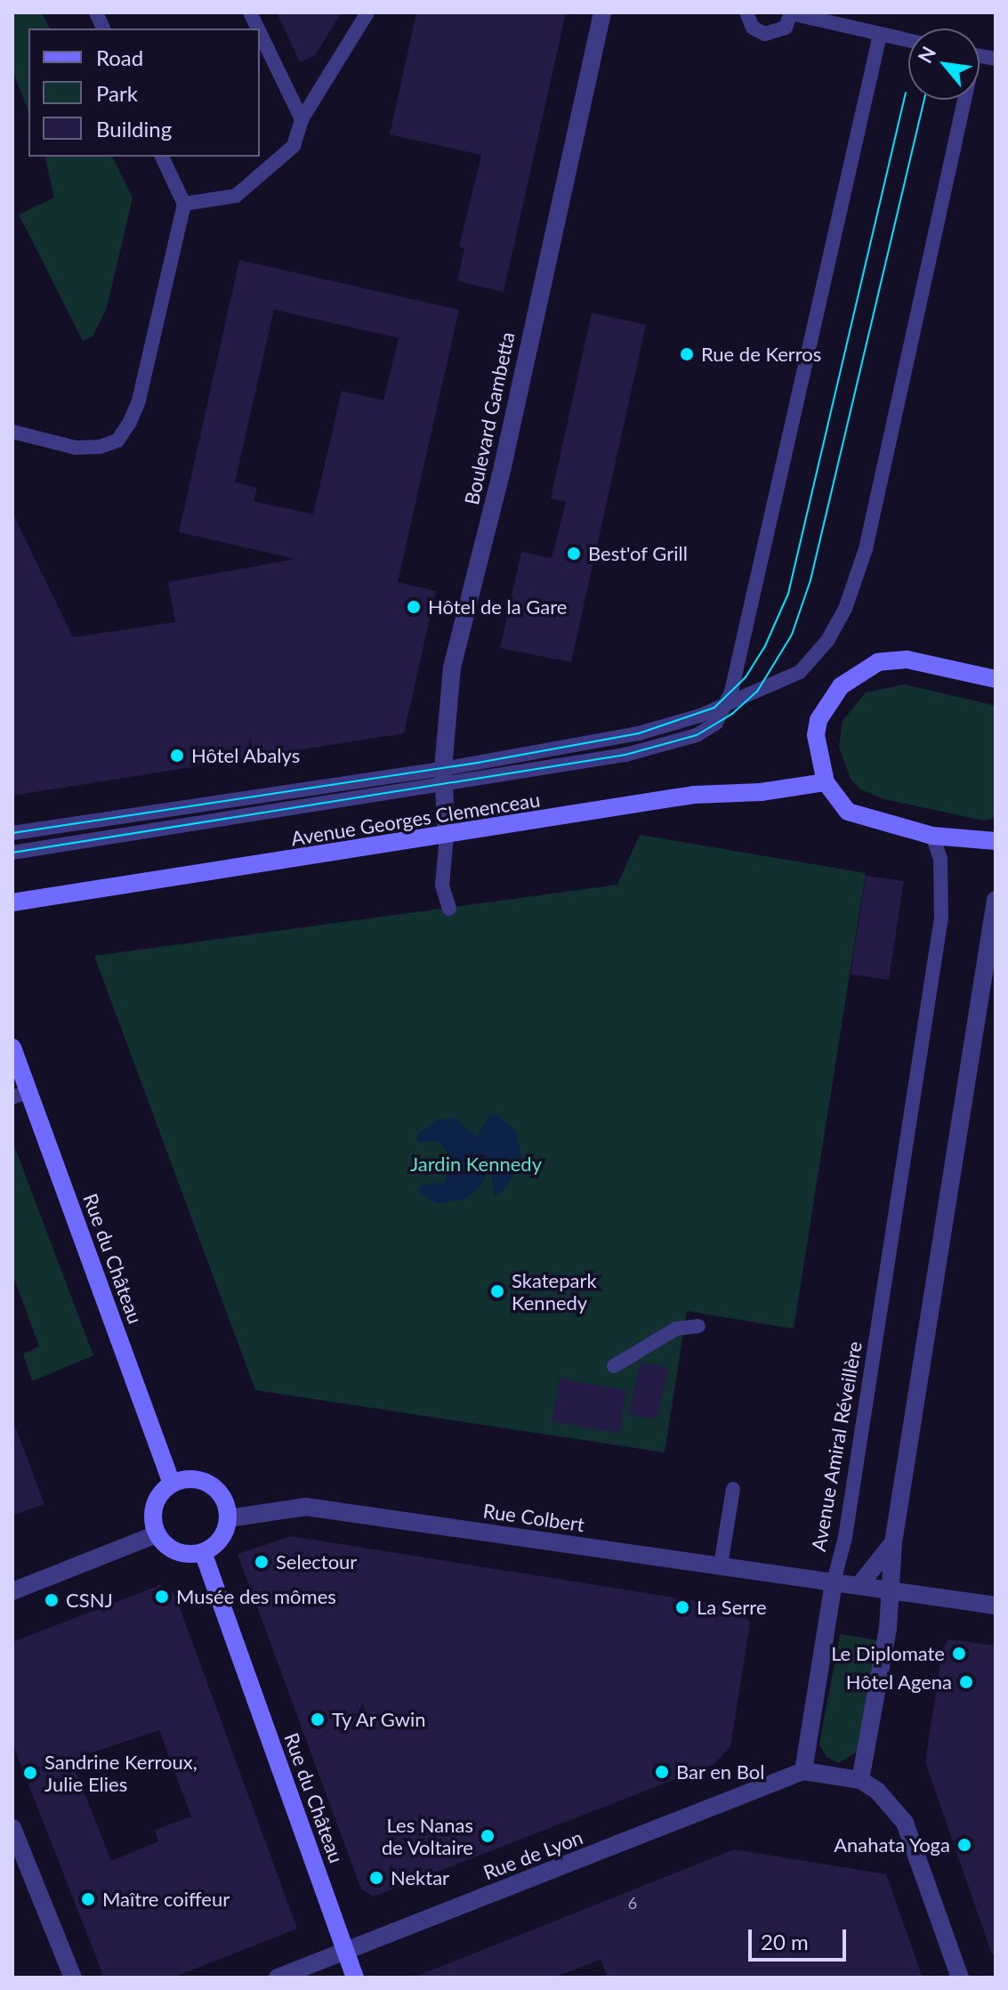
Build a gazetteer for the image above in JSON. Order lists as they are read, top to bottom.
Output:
{
  "streets": {
    "main road": ["Avenue Georges Clemenceau", "Rue du Château"],
    "street": [
      "Boulevard Gambetta",
      "Avenue Amiral Réveillère",
      "Rue Colbert",
      "Rue de Lyon"
    ]
  },
  "crossings": [
    ["Boulevard Gambetta", "Avenue Georges Clemenceau"],
    ["Rue du Château", "Rue Colbert"],
    ["Rue du Château", "Rue de Lyon"],
    ["Avenue Amiral Réveillère", "Rue Colbert"],
    ["Avenue Amiral Réveillère", "Rue de Lyon"]
  ],
  "parks": ["Jardin Kennedy"],
  "places": [
    "Rue de Kerros",
    "Best'of Grill",
    "Hôtel de la Gare",
    "Hôtel Abalys",
    "Skatepark Kennedy",
    "Selectour",
    "Musée des mômes",
    "CSNJ",
    "La Serre",
    "Le Diplomate",
    "Hôtel Agena",
    "Ty Ar Gwin",
    "Bar en Bol",
    "Sandrine Kerroux, Julie Elies",
    "Les Nanas de Voltaire",
    "Anahata Yoga",
    "Nektar",
    "Maître coiffeur"
  ],
  "house_numbers": ["6"],
  "legend": ["Road", "Park", "Building"],
  "scale_bar": "20 m",
  "north": "top left"
}
